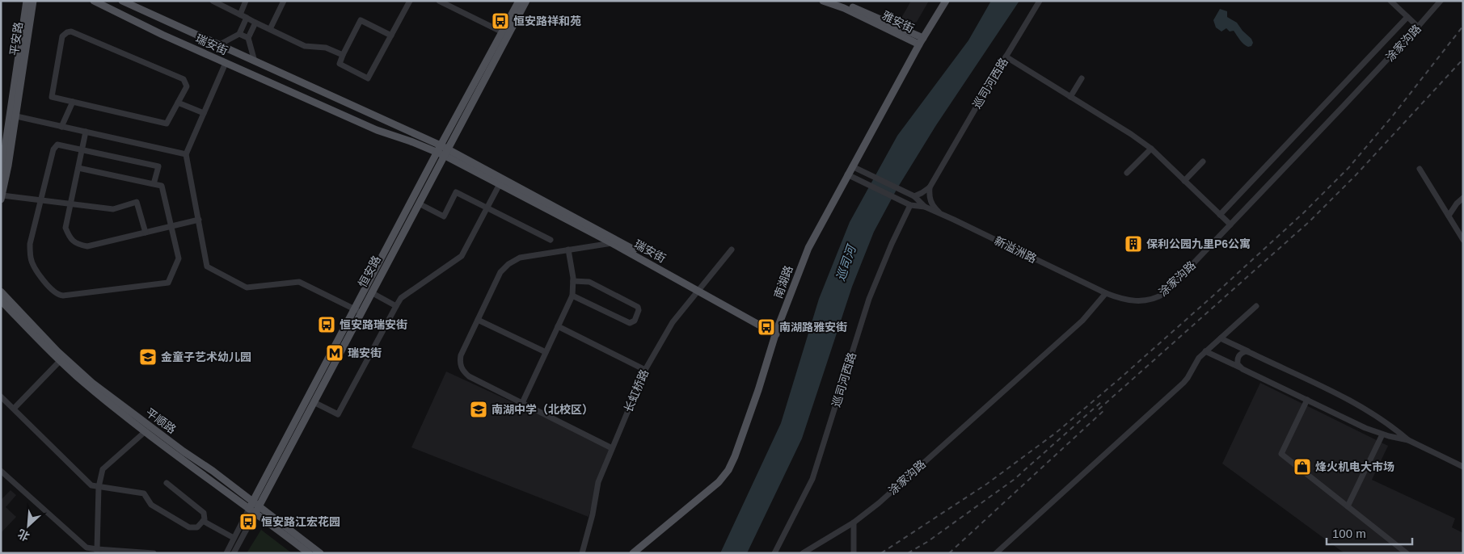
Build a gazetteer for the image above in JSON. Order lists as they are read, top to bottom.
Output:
{
  "streets": {
    "main road": [
      "雅安街",
      "平安路",
      "瑞安街",
      "恒安路",
      "南湖路",
      "平顺路"
    ],
    "street": [
      "涂家沟路",
      "巡司河西路",
      "新溢洲路",
      "长虹桥路"
    ]
  },
  "crossings": [
    ["雅安街", "南湖路"],
    ["涂家沟路", "新溢洲路"],
    ["瑞安街", "恒安路"],
    ["瑞安街", "南湖路"],
    ["瑞安街", "长虹桥路"],
    ["恒安路", "平顺路"]
  ],
  "water": ["巡司河"],
  "places": {
    "bus stop": [
      "恒安路祥和苑",
      "恒安路瑞安街",
      "南湖路雅安街",
      "恒安路江宏花园"
    ],
    "building": ["保利公园九里P6公寓"],
    "metro station": ["瑞安街"],
    "school or university": ["金童子艺术幼儿园", "南湖中学（北校区）"],
    "shop": ["烽火机电大市场"]
  },
  "scale_bar": "100 m",
  "north": "bottom left"
}
